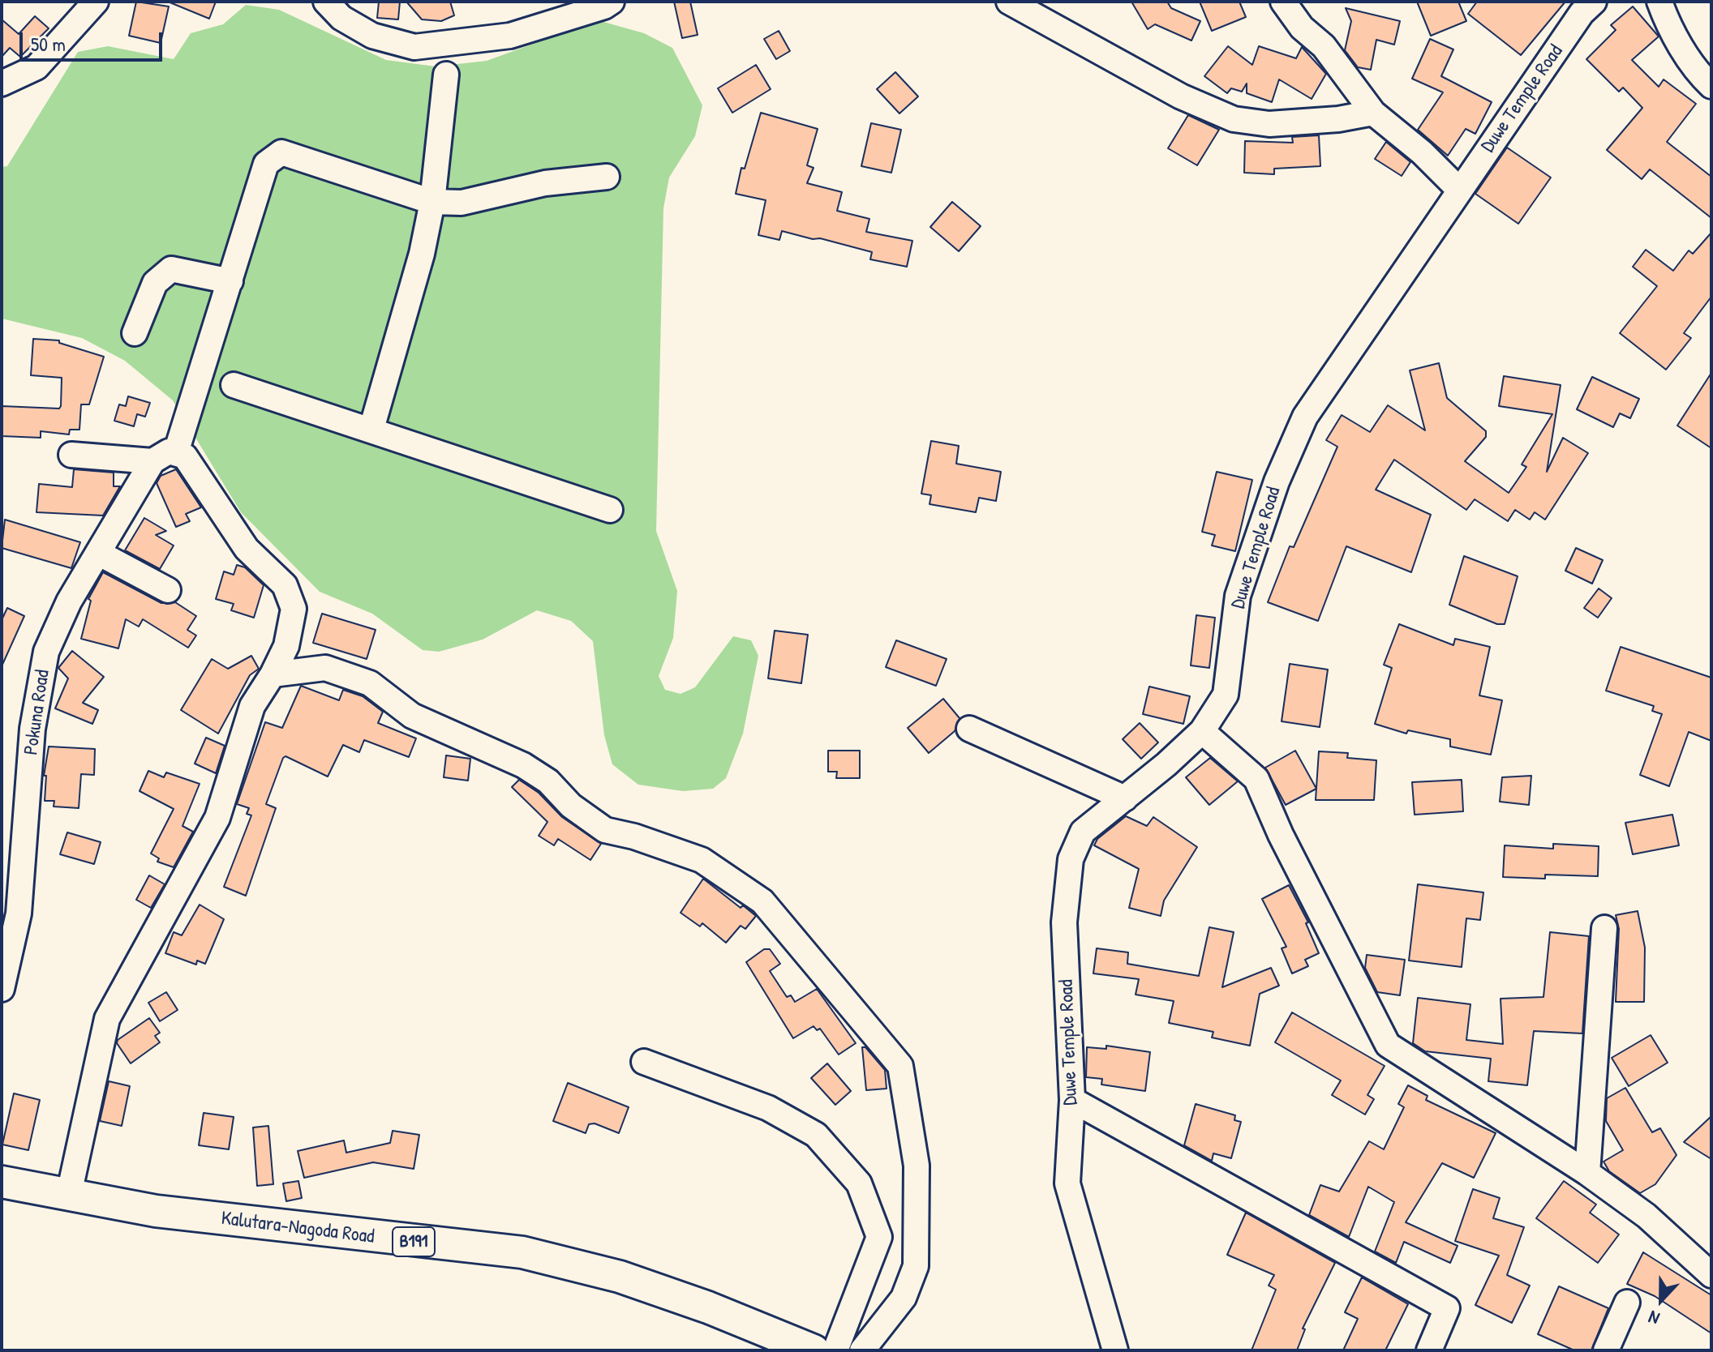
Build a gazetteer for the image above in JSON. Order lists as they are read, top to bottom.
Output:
{
  "streets": {
    "main road": ["Kalutara-Nagoda Road", "B191"],
    "street": ["Duwe Temple Road", "Pokuna Road"]
  },
  "scale_bar": "50 m",
  "north": "bottom"
}
